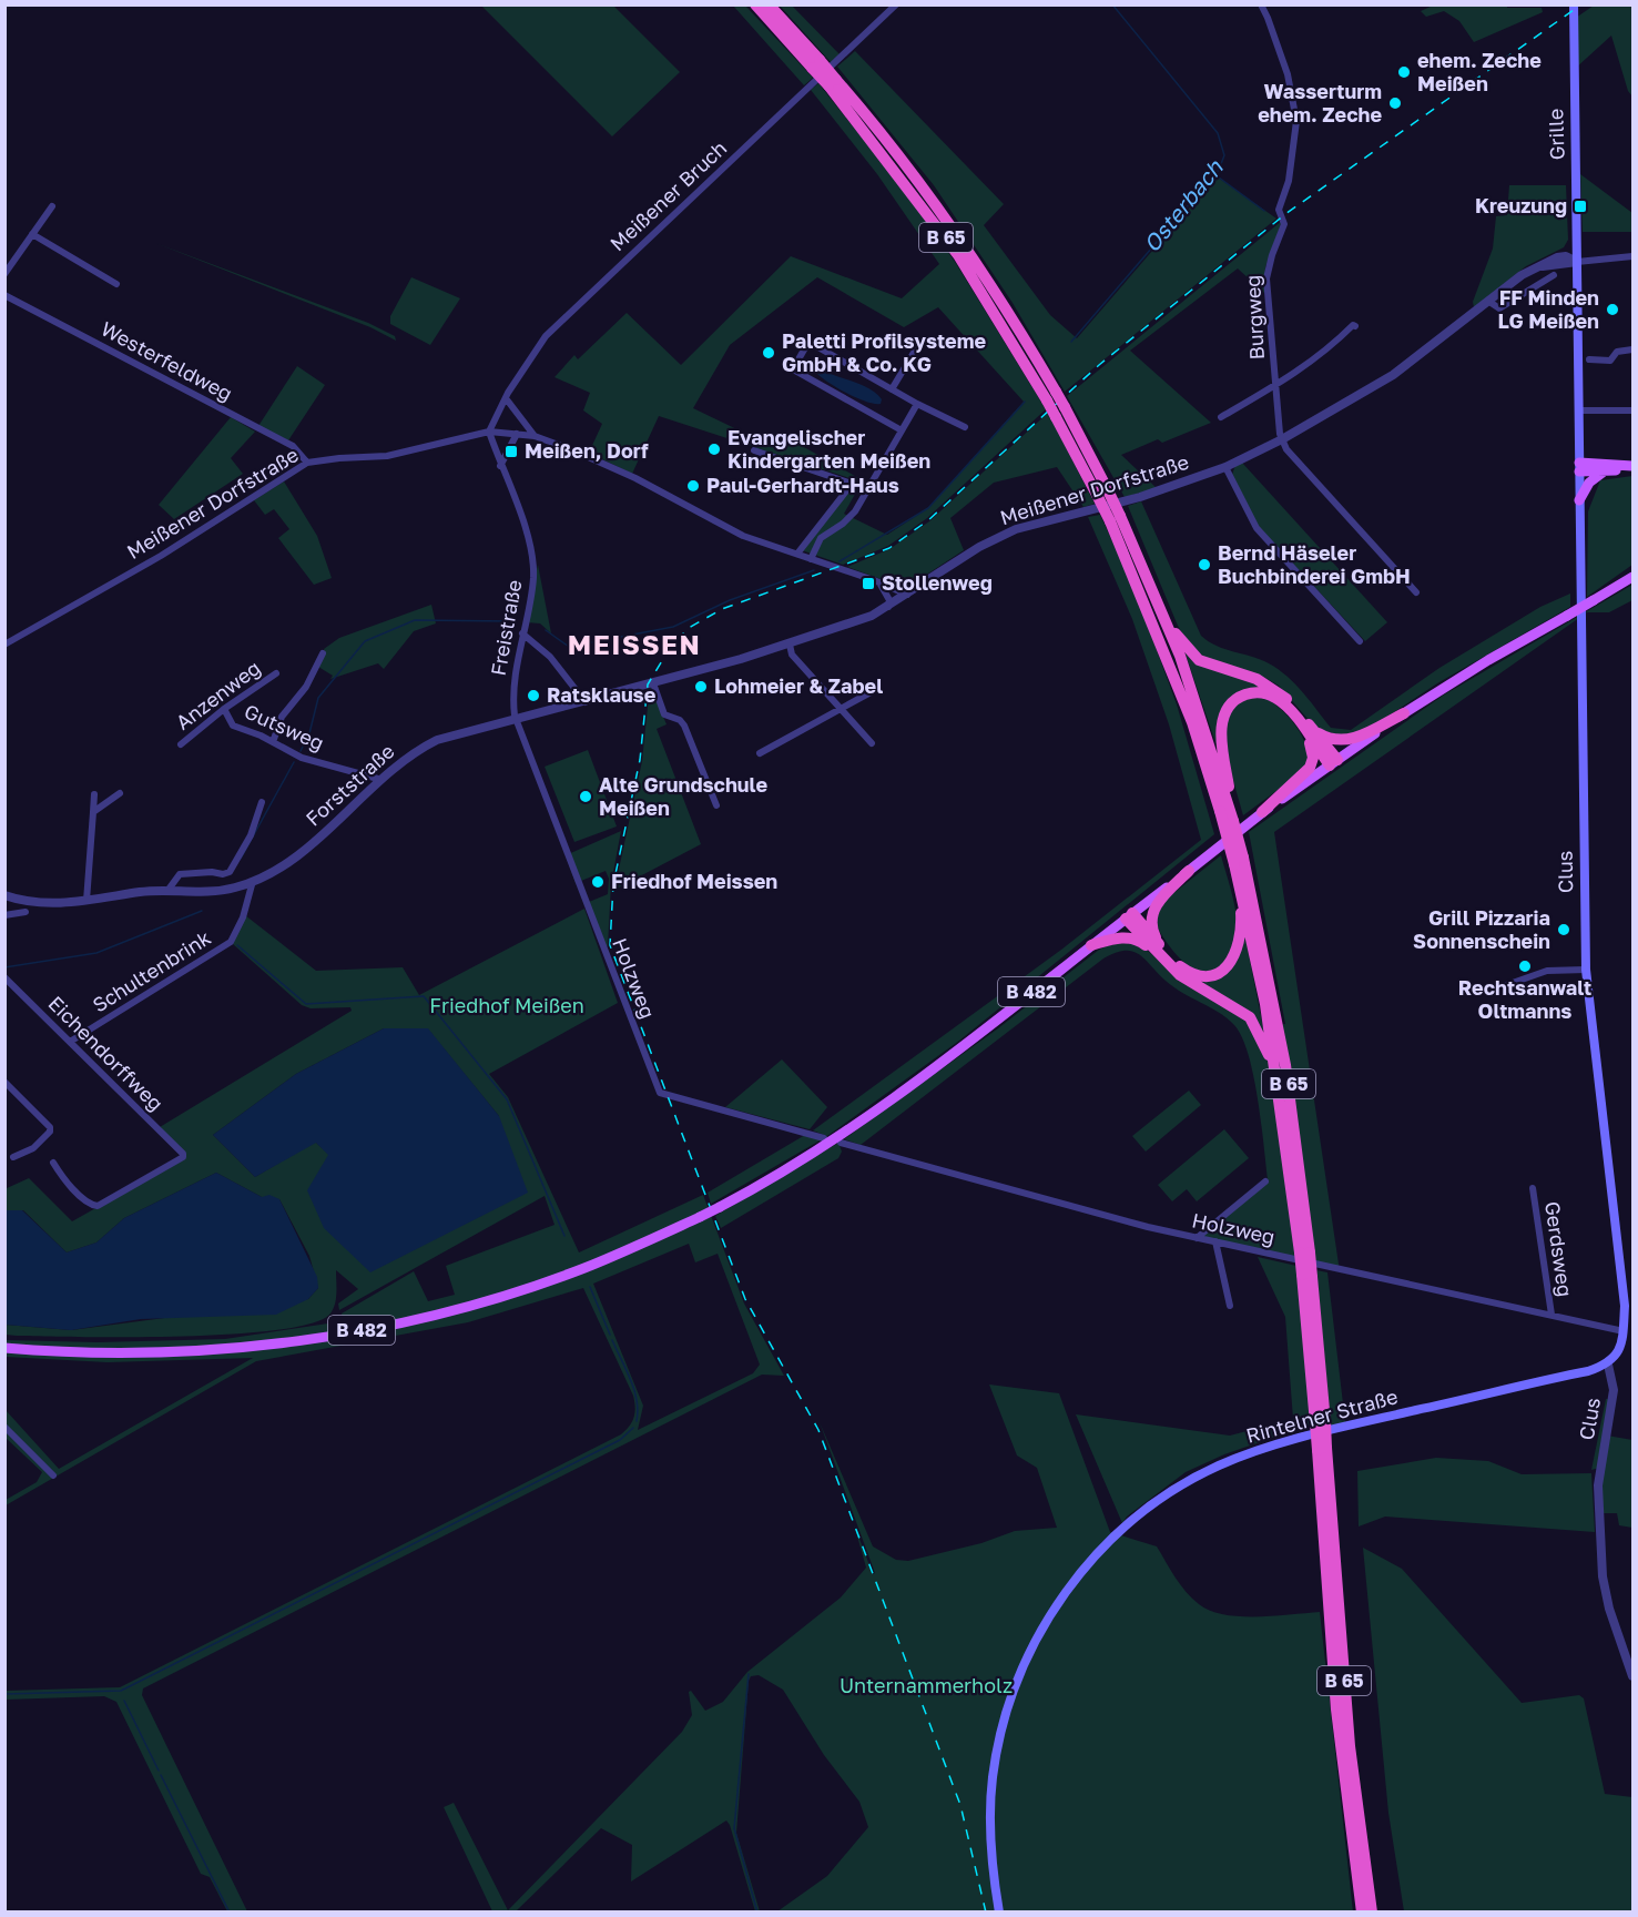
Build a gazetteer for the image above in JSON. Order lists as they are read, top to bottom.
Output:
{
  "streets": {
    "highway": ["B 65"],
    "main road": [
      "Grille",
      "Clus",
      "B 482",
      "Rintelner Straße"
    ],
    "street": [
      "Meißener Bruch",
      "Burgweg",
      "Westerfeldweg",
      "Meißener Dorfstraße",
      "Freistraße",
      "Anzenweg",
      "Gutsweg",
      "Forststraße",
      "Schultenbrink",
      "Holzweg",
      "Eichendorffweg",
      "Gerdsweg"
    ]
  },
  "crossings": [
    ["Grille", "Meißener Dorfstraße"],
    ["Grille", "Clus"],
    ["Meißener Bruch", "Meißener Dorfstraße"],
    ["Meißener Bruch", "Freistraße"],
    ["Burgweg", "Meißener Dorfstraße"],
    ["Westerfeldweg", "Meißener Dorfstraße"],
    ["Meißener Dorfstraße", "Freistraße"],
    ["Meißener Dorfstraße", "Forststraße"],
    ["Meißener Dorfstraße", "Clus"],
    ["Freistraße", "Forststraße"],
    ["Freistraße", "Holzweg"],
    ["Anzenweg", "Gutsweg"],
    ["Gutsweg", "Forststraße"],
    ["Forststraße", "Schultenbrink"],
    ["Forststraße", "Holzweg"],
    ["Clus", "Holzweg"],
    ["Clus", "Rintelner Straße"],
    ["Schultenbrink", "Eichendorffweg"],
    ["Holzweg", "Gerdsweg"]
  ],
  "districts": ["MEISSEN"],
  "water": ["Osterbach"],
  "parks": ["Friedhof Meißen", "Unternammerholz"],
  "places": {
    "other": [
      "ehem. Zeche Meißen",
      "Wasserturm ehem. Zeche",
      "FF Minden LG Meißen",
      "Paletti Profilsysteme GmbH & Co. KG",
      "Evangelischer Kindergarten Meißen",
      "Paul-Gerhardt-Haus",
      "Bernd Häseler Buchbinderei GmbH",
      "Lohmeier & Zabel",
      "Ratsklause",
      "Alte Grundschule Meißen",
      "Friedhof Meissen",
      "Grill Pizzaria Sonnenschein",
      "Rechtsanwalt Oltmanns"
    ],
    "transit": ["Kreuzung", "Meißen, Dorf", "Stollenweg"]
  }
}
